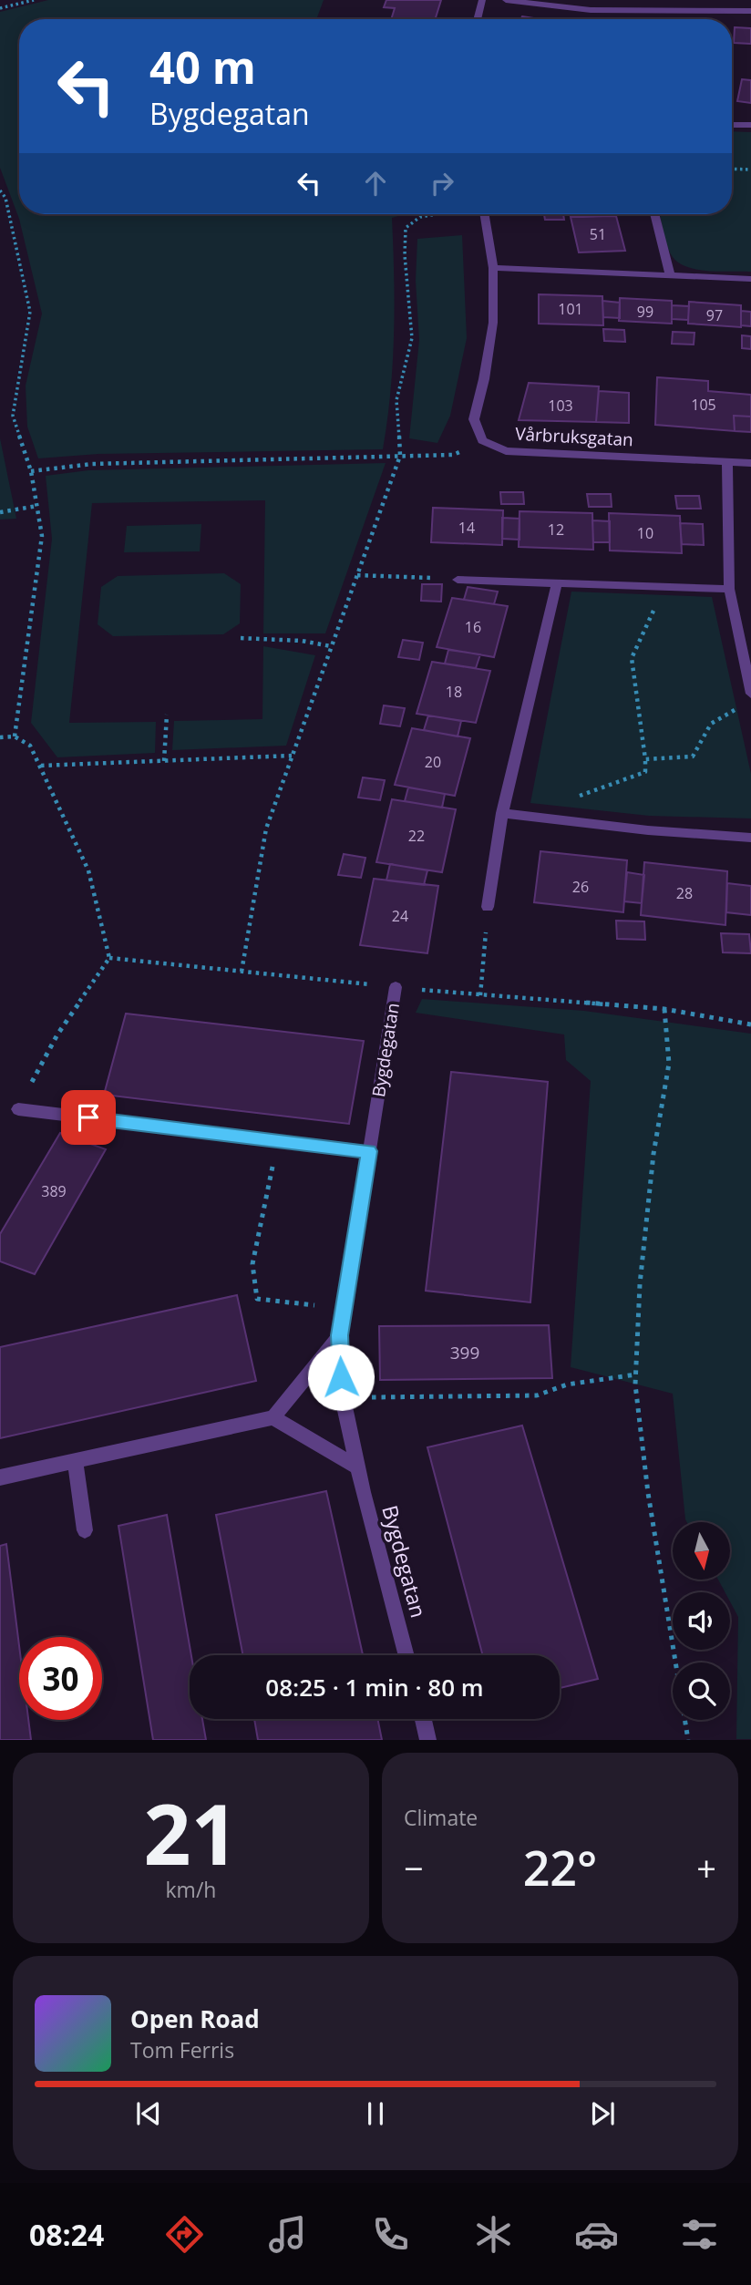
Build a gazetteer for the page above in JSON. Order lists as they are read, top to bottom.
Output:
{
  "streets": {
    "street": ["Vårbruksgatan", "Bygdegatan"]
  },
  "house_numbers": [
    "51",
    "101",
    "99",
    "97",
    "105",
    "103",
    "14",
    "12",
    "10",
    "16",
    "18",
    "20",
    "22",
    "26",
    "28",
    "24",
    "389",
    "399"
  ],
  "north": "bottom",
  "page": {
    "turn": ["40 m", "Bygdegatan"],
    "limit": "30",
    "trip": "08:25 · 1 min · 80 m",
    "tile": [
      ["21", "km/h"],
      "Climate"
    ],
    "heat": ["−", "22°", "+"],
    "song": ["Open Road", "Tom Ferris"],
    "tabs": "08:24"
  }
}
